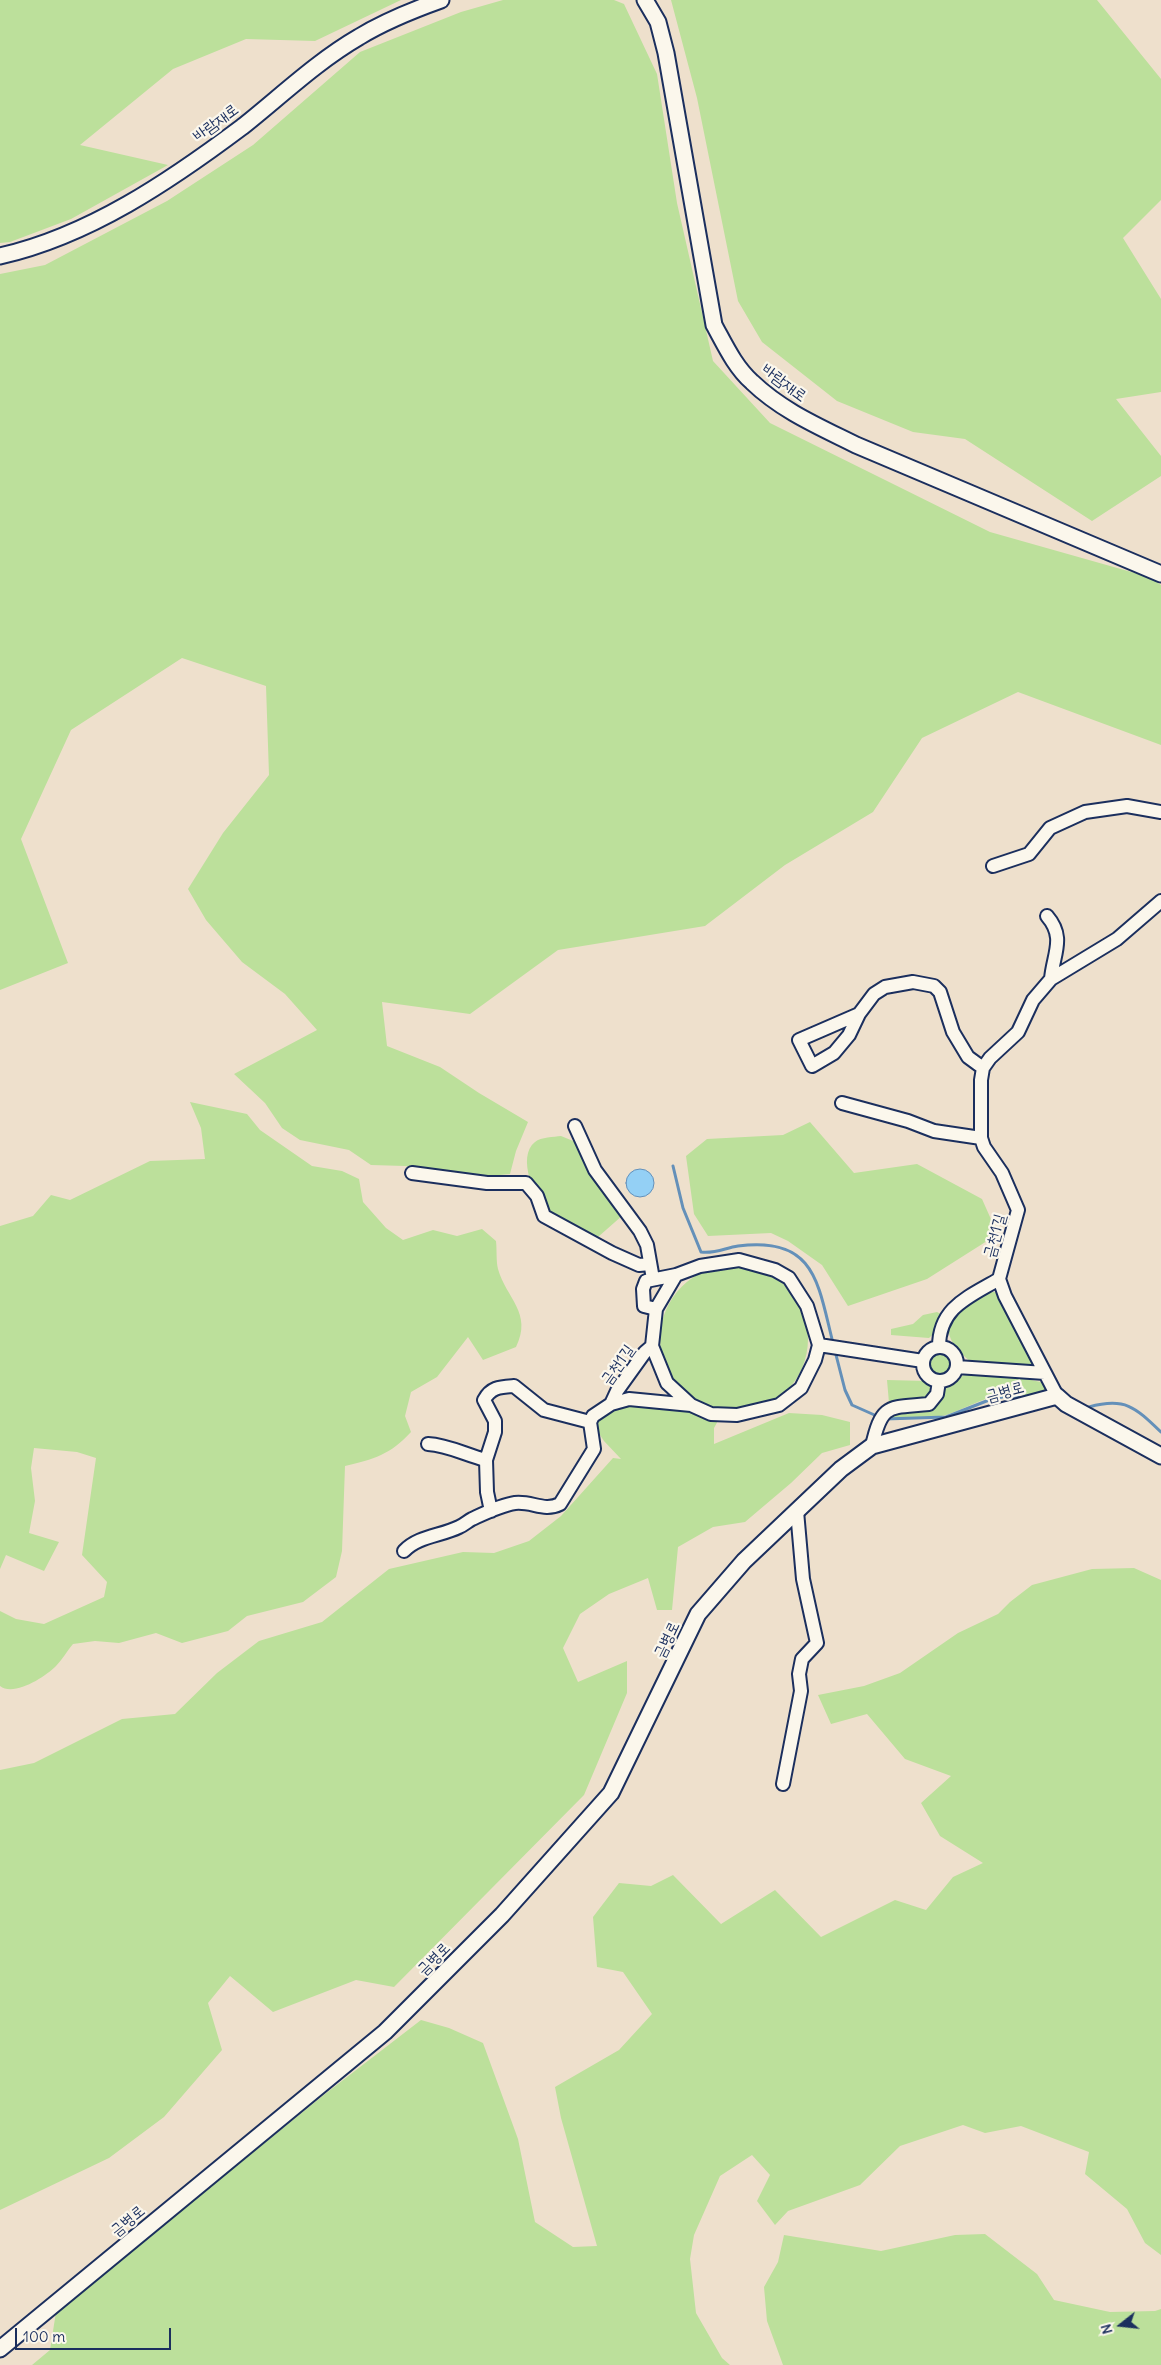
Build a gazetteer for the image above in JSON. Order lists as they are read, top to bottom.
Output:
{
  "streets": {
    "street": ["바람재로", "금천1길", "금병로"]
  },
  "crossings": [
    ["금천1길", "금병로"]
  ],
  "scale_bar": "100 m",
  "north": "left"
}
